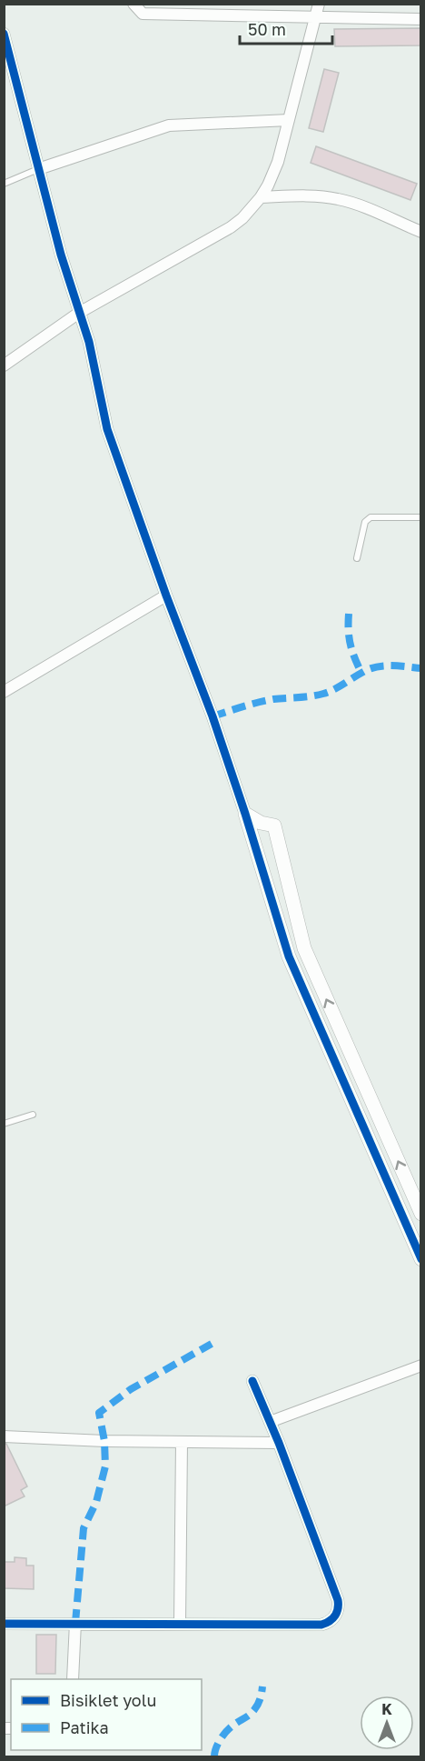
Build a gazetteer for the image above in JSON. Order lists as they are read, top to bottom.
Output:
{
  "legend": ["Bisiklet yolu", "Patika"],
  "scale_bar": "50 m",
  "north": "top"
}
